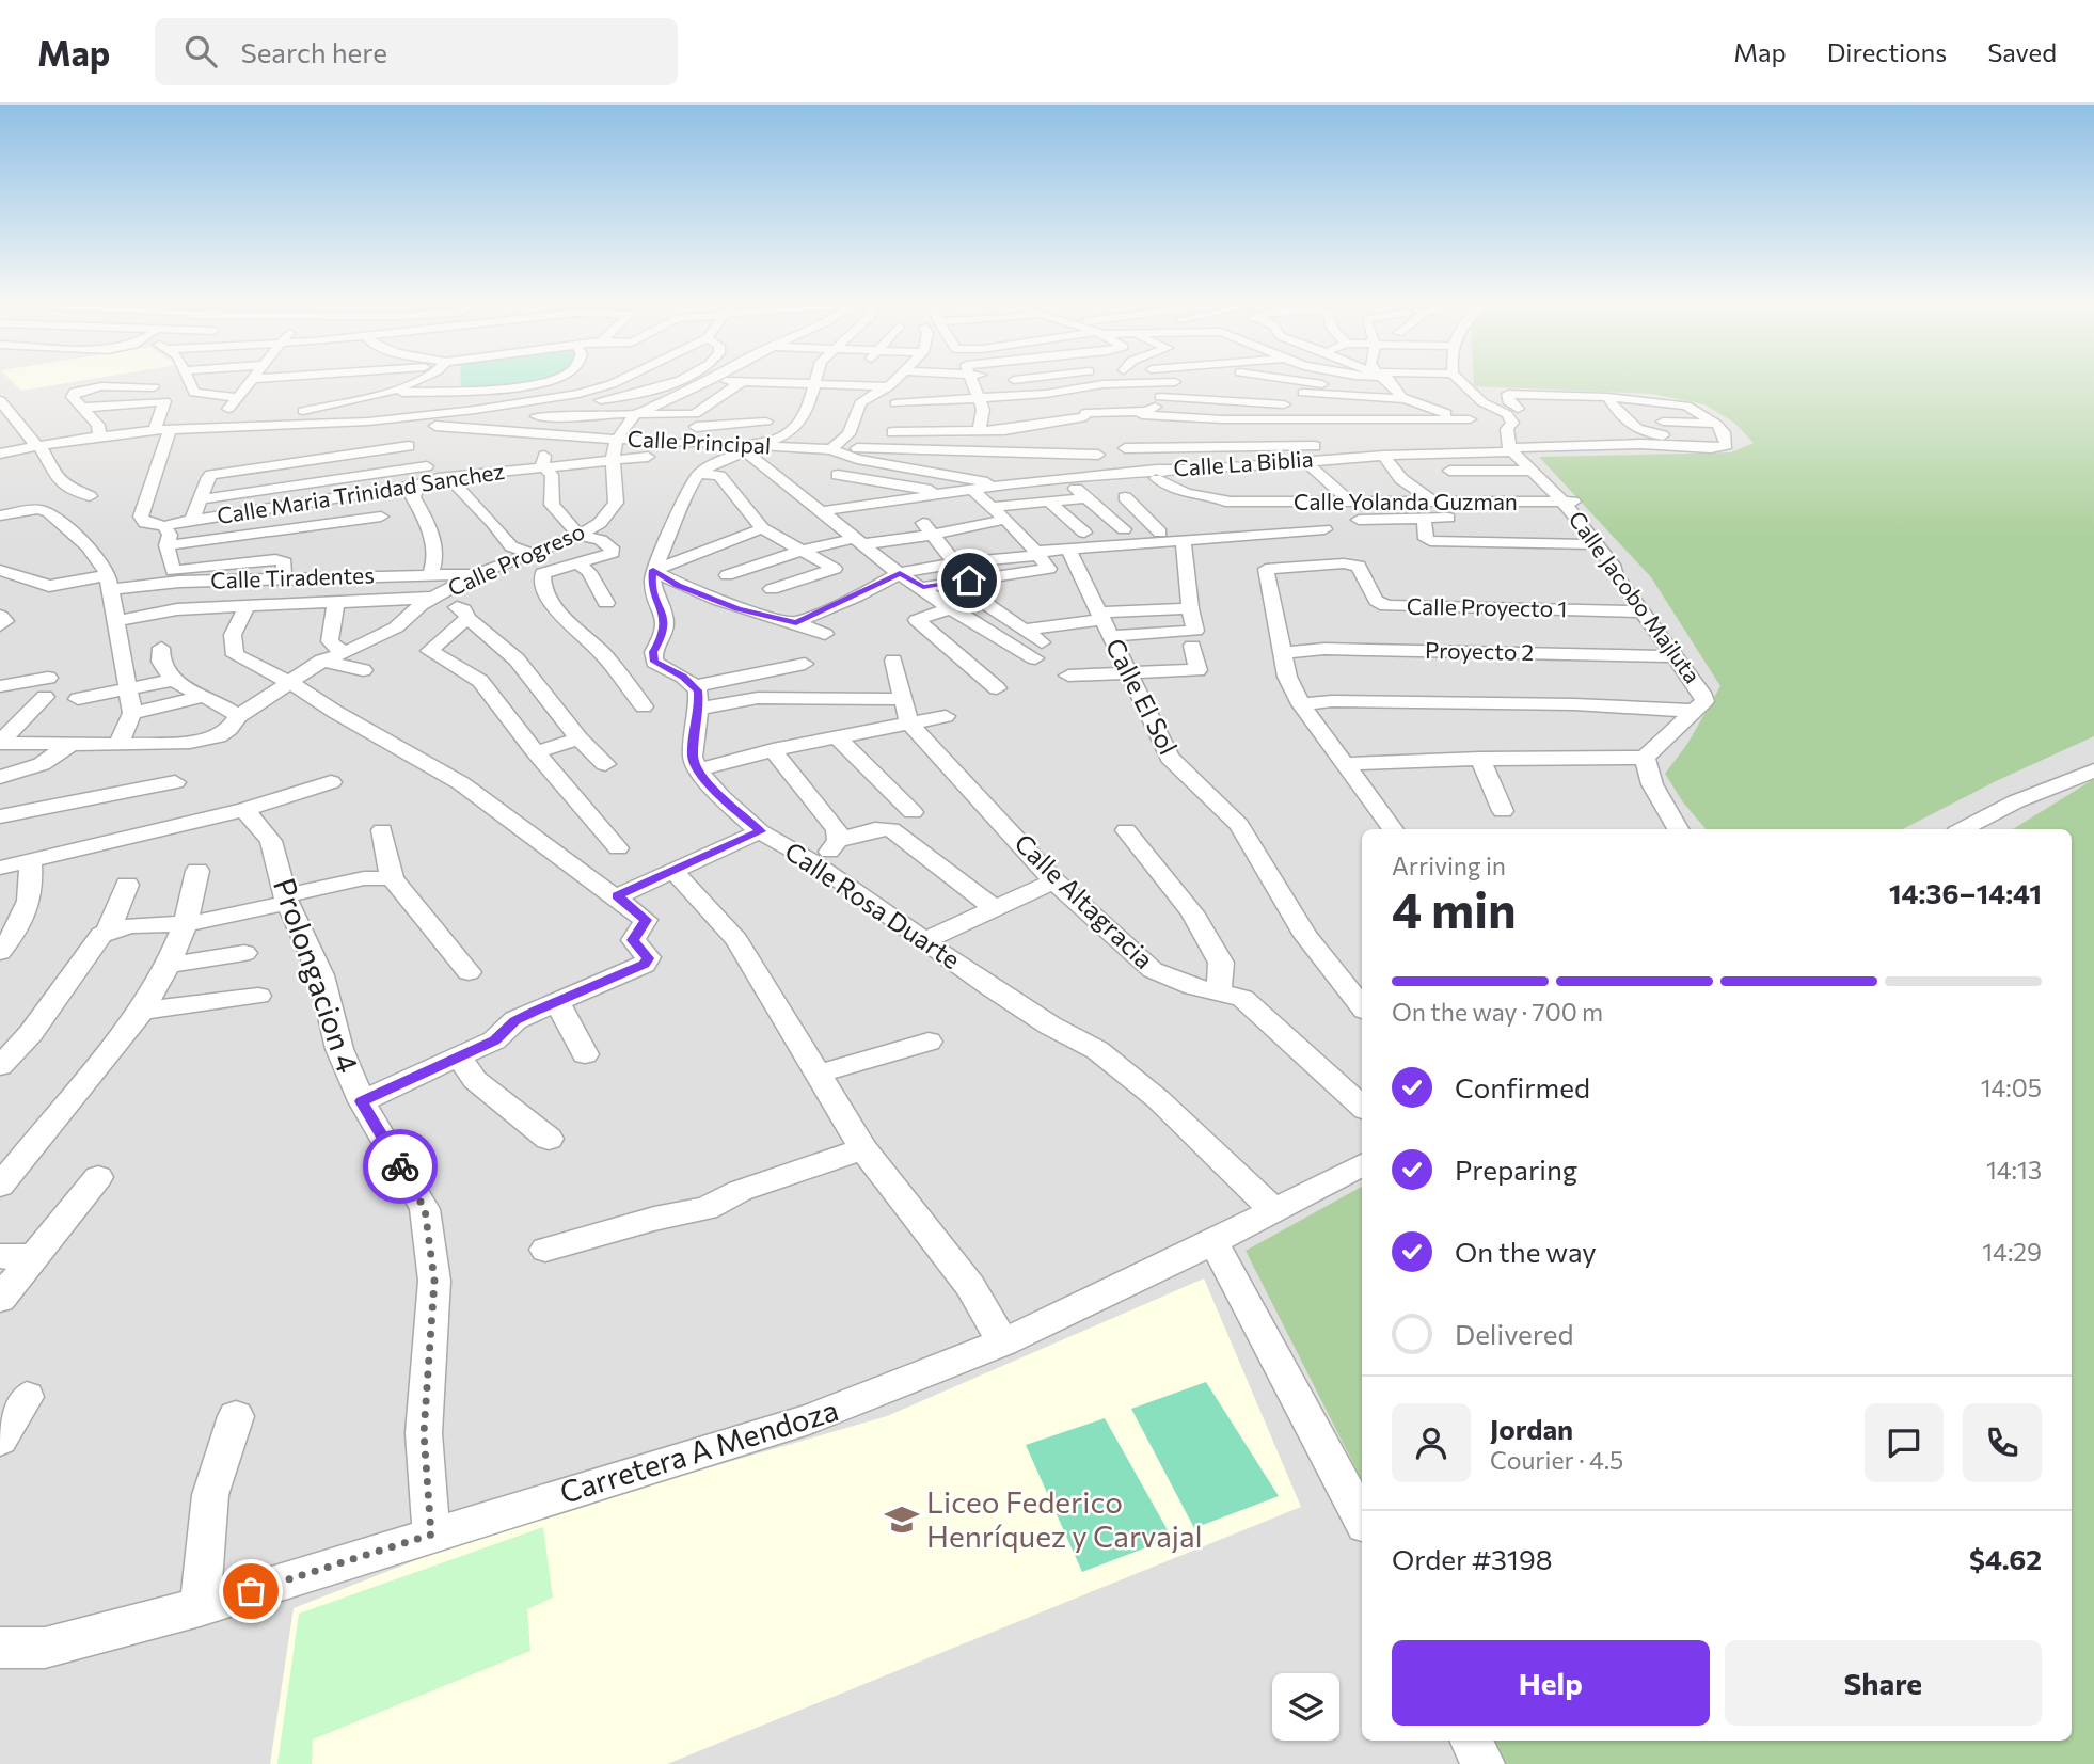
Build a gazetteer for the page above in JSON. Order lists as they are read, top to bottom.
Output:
{
  "streets": {
    "street": [
      "Calle Principal",
      "Calle La Biblia",
      "Calle Maria Trinidad Sanchez",
      "Calle Yolanda Guzman",
      "Calle Progreso",
      "Calle Tiradentes",
      "Calle Jacobo Majluta",
      "Calle Proyecto 1",
      "Proyecto 2",
      "Calle El Sol",
      "Calle Altagracia",
      "Calle Rosa Duarte",
      "Prolongacion 4",
      "Carretera A Mendoza"
    ]
  },
  "crossings": [
    ["Calle Principal", "Calle La Biblia"],
    ["Calle Principal", "Calle Progreso"],
    ["Calle La Biblia", "Calle Jacobo Majluta"],
    ["Calle Maria Trinidad Sanchez", "Calle Progreso"],
    ["Calle Yolanda Guzman", "Calle Jacobo Majluta"],
    ["Calle Progreso", "Calle Tiradentes"],
    ["Calle Jacobo Majluta", "Calle Proyecto 1"],
    ["Calle Jacobo Majluta", "Proyecto 2"],
    ["Calle Rosa Duarte", "Carretera A Mendoza"],
    ["Prolongacion 4", "Carretera A Mendoza"]
  ],
  "places": {
    "school or university": ["Liceo Federico Henríquez y Carvajal"]
  },
  "page": {
    "header": "Map",
    "search": "Search here",
    "nav": ["Map", "Directions", "Saved"],
    "heading": ["4 min", "Arriving in", "14:36–14:41"],
    "panel": [
      "Jordan",
      "Courier · 4.5",
      "Order #3198",
      "$4.62"
    ],
    "bar": "On the way · 700 m",
    "list": [
      ["Confirmed", "14:05"],
      ["Preparing", "14:13"],
      ["On the way", "14:29"],
      "Delivered"
    ],
    "buttons": ["Help", "Share"]
  }
}
